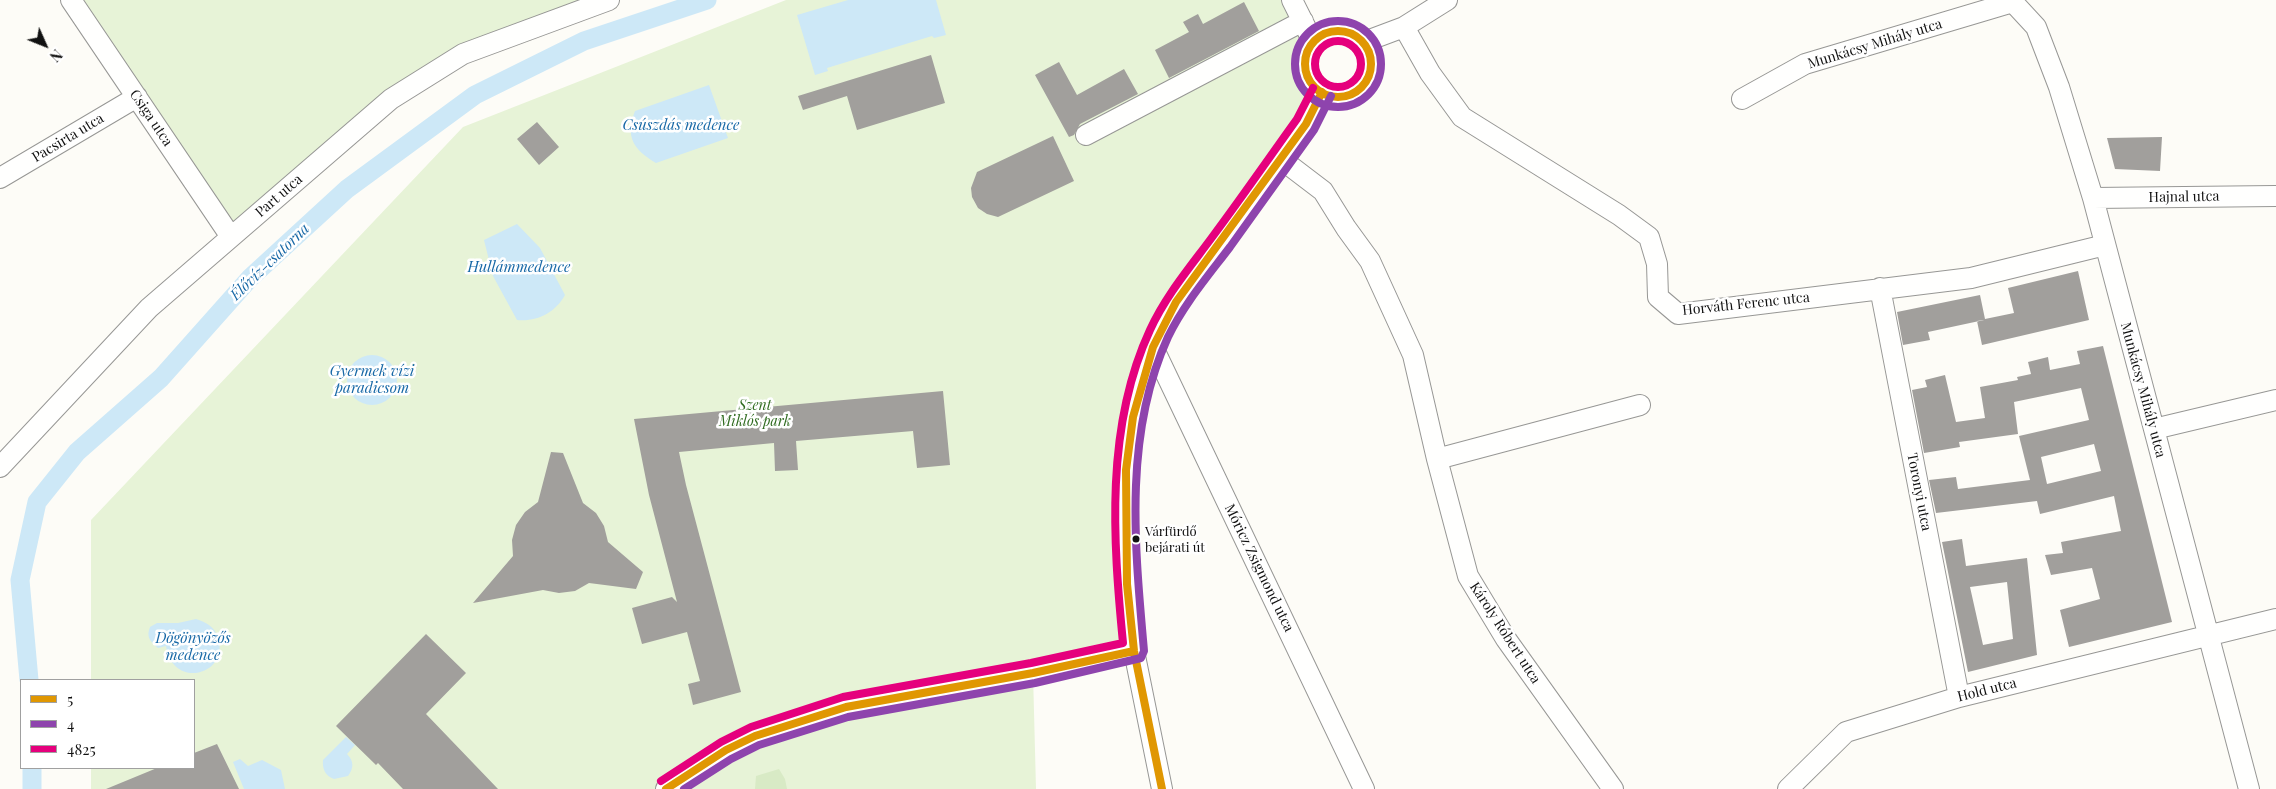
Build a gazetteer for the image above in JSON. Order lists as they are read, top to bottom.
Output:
{
  "streets": {
    "street": [
      "Munkácsy Mihály utca",
      "Csiga utca",
      "Pacsirta utca",
      "Part utca",
      "Hajnal utca",
      "Horváth Ferenc utca",
      "Toronyi utca",
      "Móricz Zsigmond utca",
      "Károly Róbert utca",
      "Hold utca"
    ]
  },
  "crossings": [
    ["Munkácsy Mihály utca", "Hajnal utca"],
    ["Munkácsy Mihály utca", "Horváth Ferenc utca"],
    ["Munkácsy Mihály utca", "Hold utca"],
    ["Csiga utca", "Pacsirta utca"],
    ["Csiga utca", "Part utca"],
    ["Horváth Ferenc utca", "Toronyi utca"],
    ["Toronyi utca", "Hold utca"]
  ],
  "water": [
    "Csúszdás medence",
    "Élővíz-csatorna",
    "Hullámmedence",
    "Gyermek vízi paradicsom",
    "Dögönyözős medence"
  ],
  "parks": ["Szent Miklós park"],
  "places": ["Várfürdő bejárati út"],
  "lines": ["transit line 4", "transit line 5", "transit line 4825"],
  "legend": ["5", "4", "4825"],
  "north": "bottom right"
}
